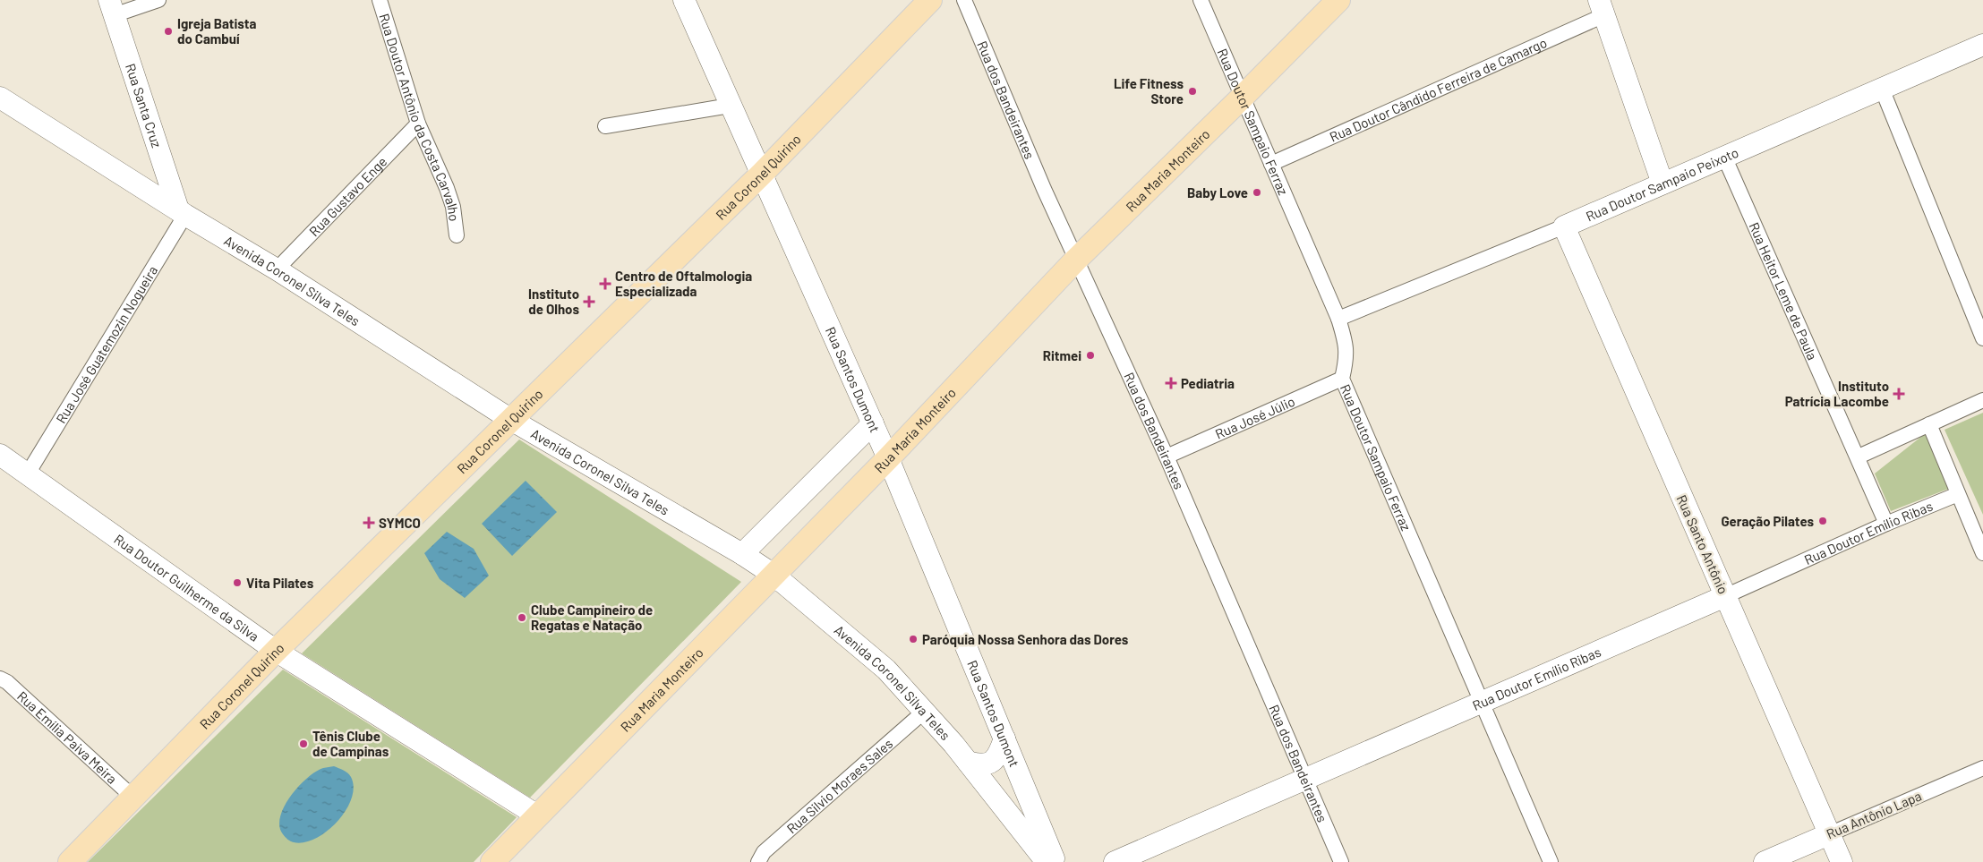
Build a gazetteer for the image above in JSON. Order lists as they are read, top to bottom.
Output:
{
  "streets": {
    "main road": ["Rua Maria Monteiro", "Rua Coronel Quirino"],
    "street": [
      "Rua Doutor Cândido Ferreira de Camargo",
      "Rua dos Bandeirantes",
      "Rua Santa Cruz",
      "Rua Doutor Antônio da Costa Carvalho",
      "Rua Doutor Sampaio Ferraz",
      "Rua Doutor Sampaio Peixoto",
      "Rua Gustavo Enge",
      "Avenida Coronel Silva Teles",
      "Rua Heitor Leme de Paula",
      "Rua José Guatemozin Nogueira",
      "Rua Santos Dumont",
      "Rua José Júlio",
      "Rua Doutor Emílio Ribas",
      "Rua Santo Antônio",
      "Rua Doutor Guilherme da Silva",
      "Rua Emília Paiva Meira",
      "Rua Silvio Moraes Sales",
      "Rua Antônio Lapa"
    ]
  },
  "crossings": [
    ["Rua Doutor Cândido Ferreira de Camargo", "Rua Doutor Sampaio Ferraz"],
    ["Rua dos Bandeirantes", "Rua Maria Monteiro"],
    ["Rua dos Bandeirantes", "Rua José Júlio"],
    ["Rua dos Bandeirantes", "Rua Doutor Emílio Ribas"],
    ["Rua Santa Cruz", "Avenida Coronel Silva Teles"],
    ["Rua Santa Cruz", "Rua José Guatemozin Nogueira"],
    ["Rua Doutor Antônio da Costa Carvalho", "Rua Gustavo Enge"],
    ["Rua Doutor Sampaio Ferraz", "Rua Maria Monteiro"],
    ["Rua Doutor Sampaio Ferraz", "Rua Doutor Sampaio Peixoto"],
    ["Rua Doutor Sampaio Ferraz", "Rua José Júlio"],
    ["Rua Doutor Sampaio Ferraz", "Rua Doutor Emílio Ribas"],
    ["Rua Maria Monteiro", "Avenida Coronel Silva Teles"],
    ["Rua Maria Monteiro", "Rua Santos Dumont"],
    ["Rua Maria Monteiro", "Rua Doutor Guilherme da Silva"],
    ["Rua Coronel Quirino", "Avenida Coronel Silva Teles"],
    ["Rua Coronel Quirino", "Rua Santos Dumont"],
    ["Rua Coronel Quirino", "Rua Doutor Guilherme da Silva"],
    ["Rua Coronel Quirino", "Rua Emília Paiva Meira"],
    ["Rua Doutor Sampaio Peixoto", "Rua Heitor Leme de Paula"],
    ["Rua Doutor Sampaio Peixoto", "Rua Santo Antônio"],
    ["Rua Gustavo Enge", "Avenida Coronel Silva Teles"],
    ["Avenida Coronel Silva Teles", "Rua José Guatemozin Nogueira"],
    ["Avenida Coronel Silva Teles", "Rua Silvio Moraes Sales"],
    ["Rua Heitor Leme de Paula", "Rua Doutor Emílio Ribas"],
    ["Rua José Guatemozin Nogueira", "Rua Doutor Guilherme da Silva"],
    ["Rua Doutor Emílio Ribas", "Rua Santo Antônio"],
    ["Rua Santo Antônio", "Rua Antônio Lapa"]
  ],
  "places": {
    "other": [
      "Igreja Batista do Cambuí",
      "Life Fitness Store",
      "Baby Love",
      "Ritmei",
      "Geração Pilates",
      "Vita Pilates",
      "Clube Campineiro de Regatas e Natação",
      "Paróquia Nossa Senhora das Dores",
      "Tênis Clube de Campinas"
    ],
    "health": [
      "Centro de Oftalmologia Especializada",
      "Instituto de Olhos",
      "Pediatria",
      "Instituto Patrícia Lacombe",
      "SYMCO"
    ]
  }
}
